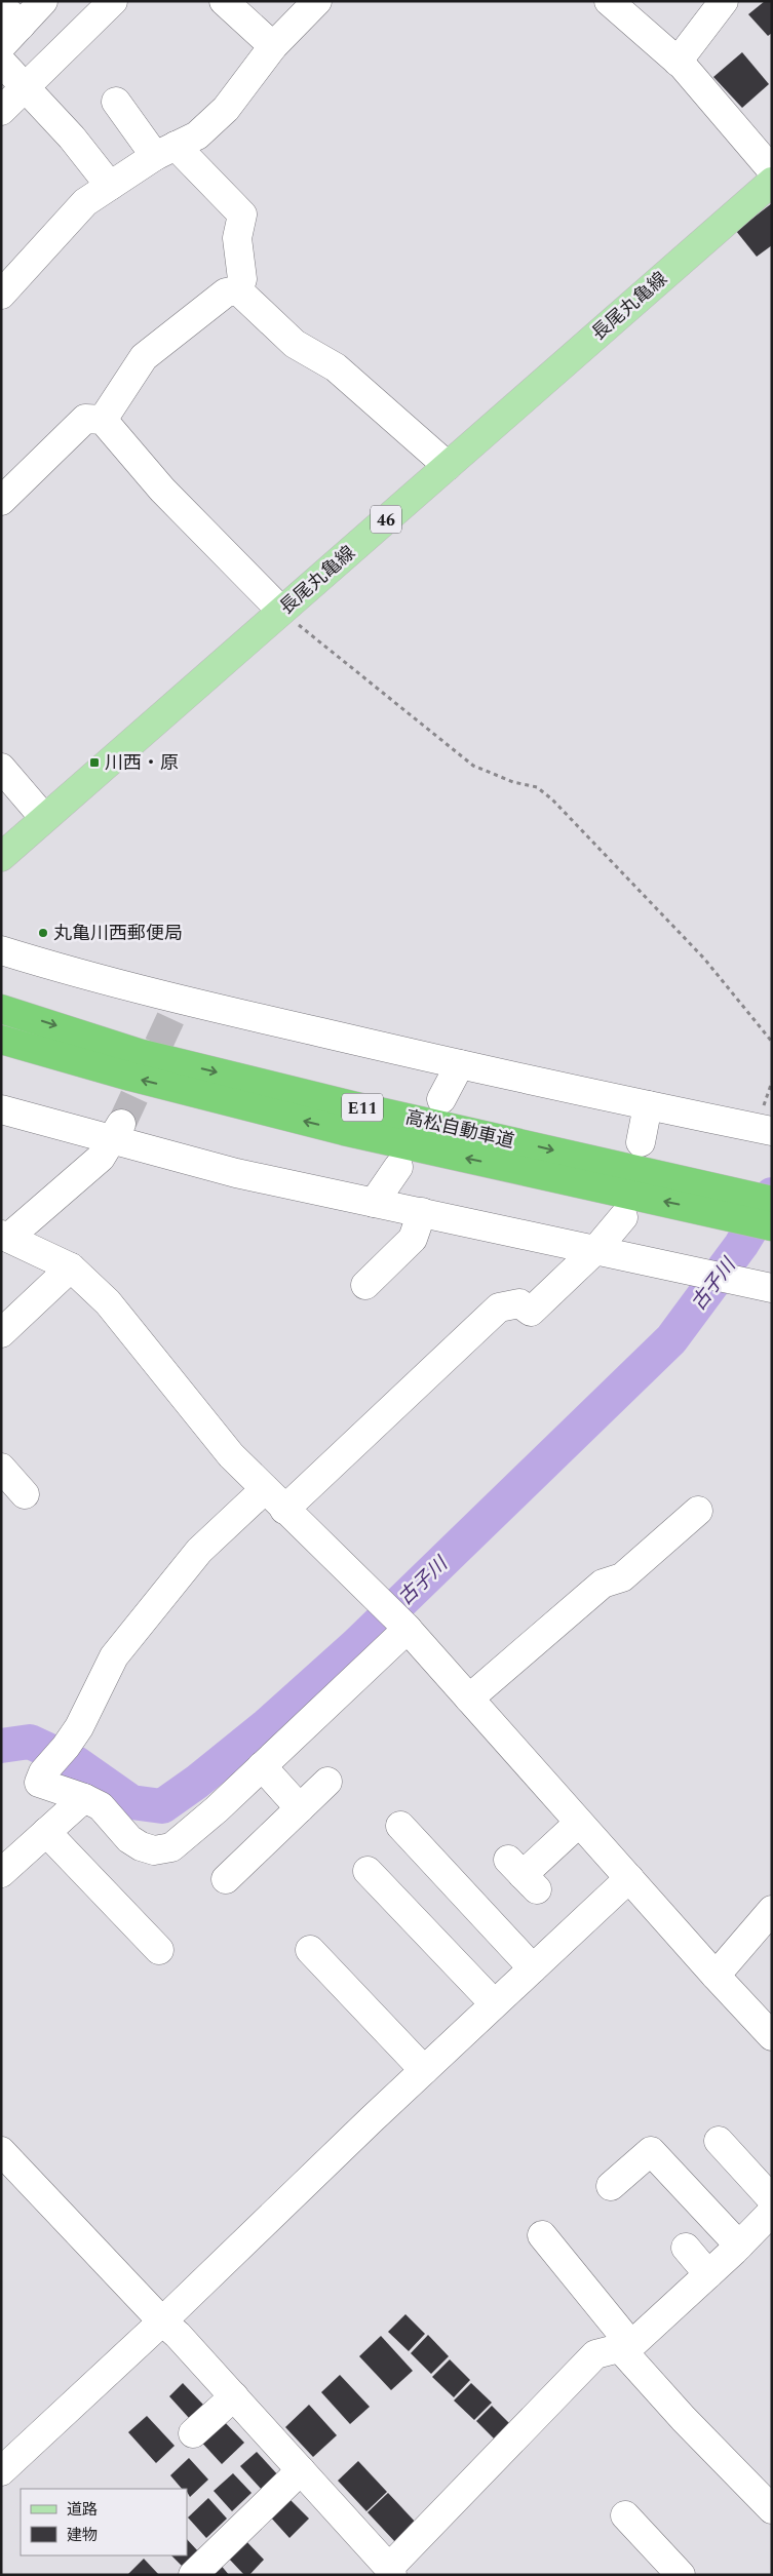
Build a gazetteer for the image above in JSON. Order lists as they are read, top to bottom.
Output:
{
  "streets": {
    "highway": ["E11", "高松自動車道"],
    "main road": ["長尾丸亀線", "46"]
  },
  "water": ["古子川"],
  "places": {
    "transit": ["川西・原"],
    "other": ["丸亀川西郵便局"]
  },
  "legend": ["道路", "建物"]
}
